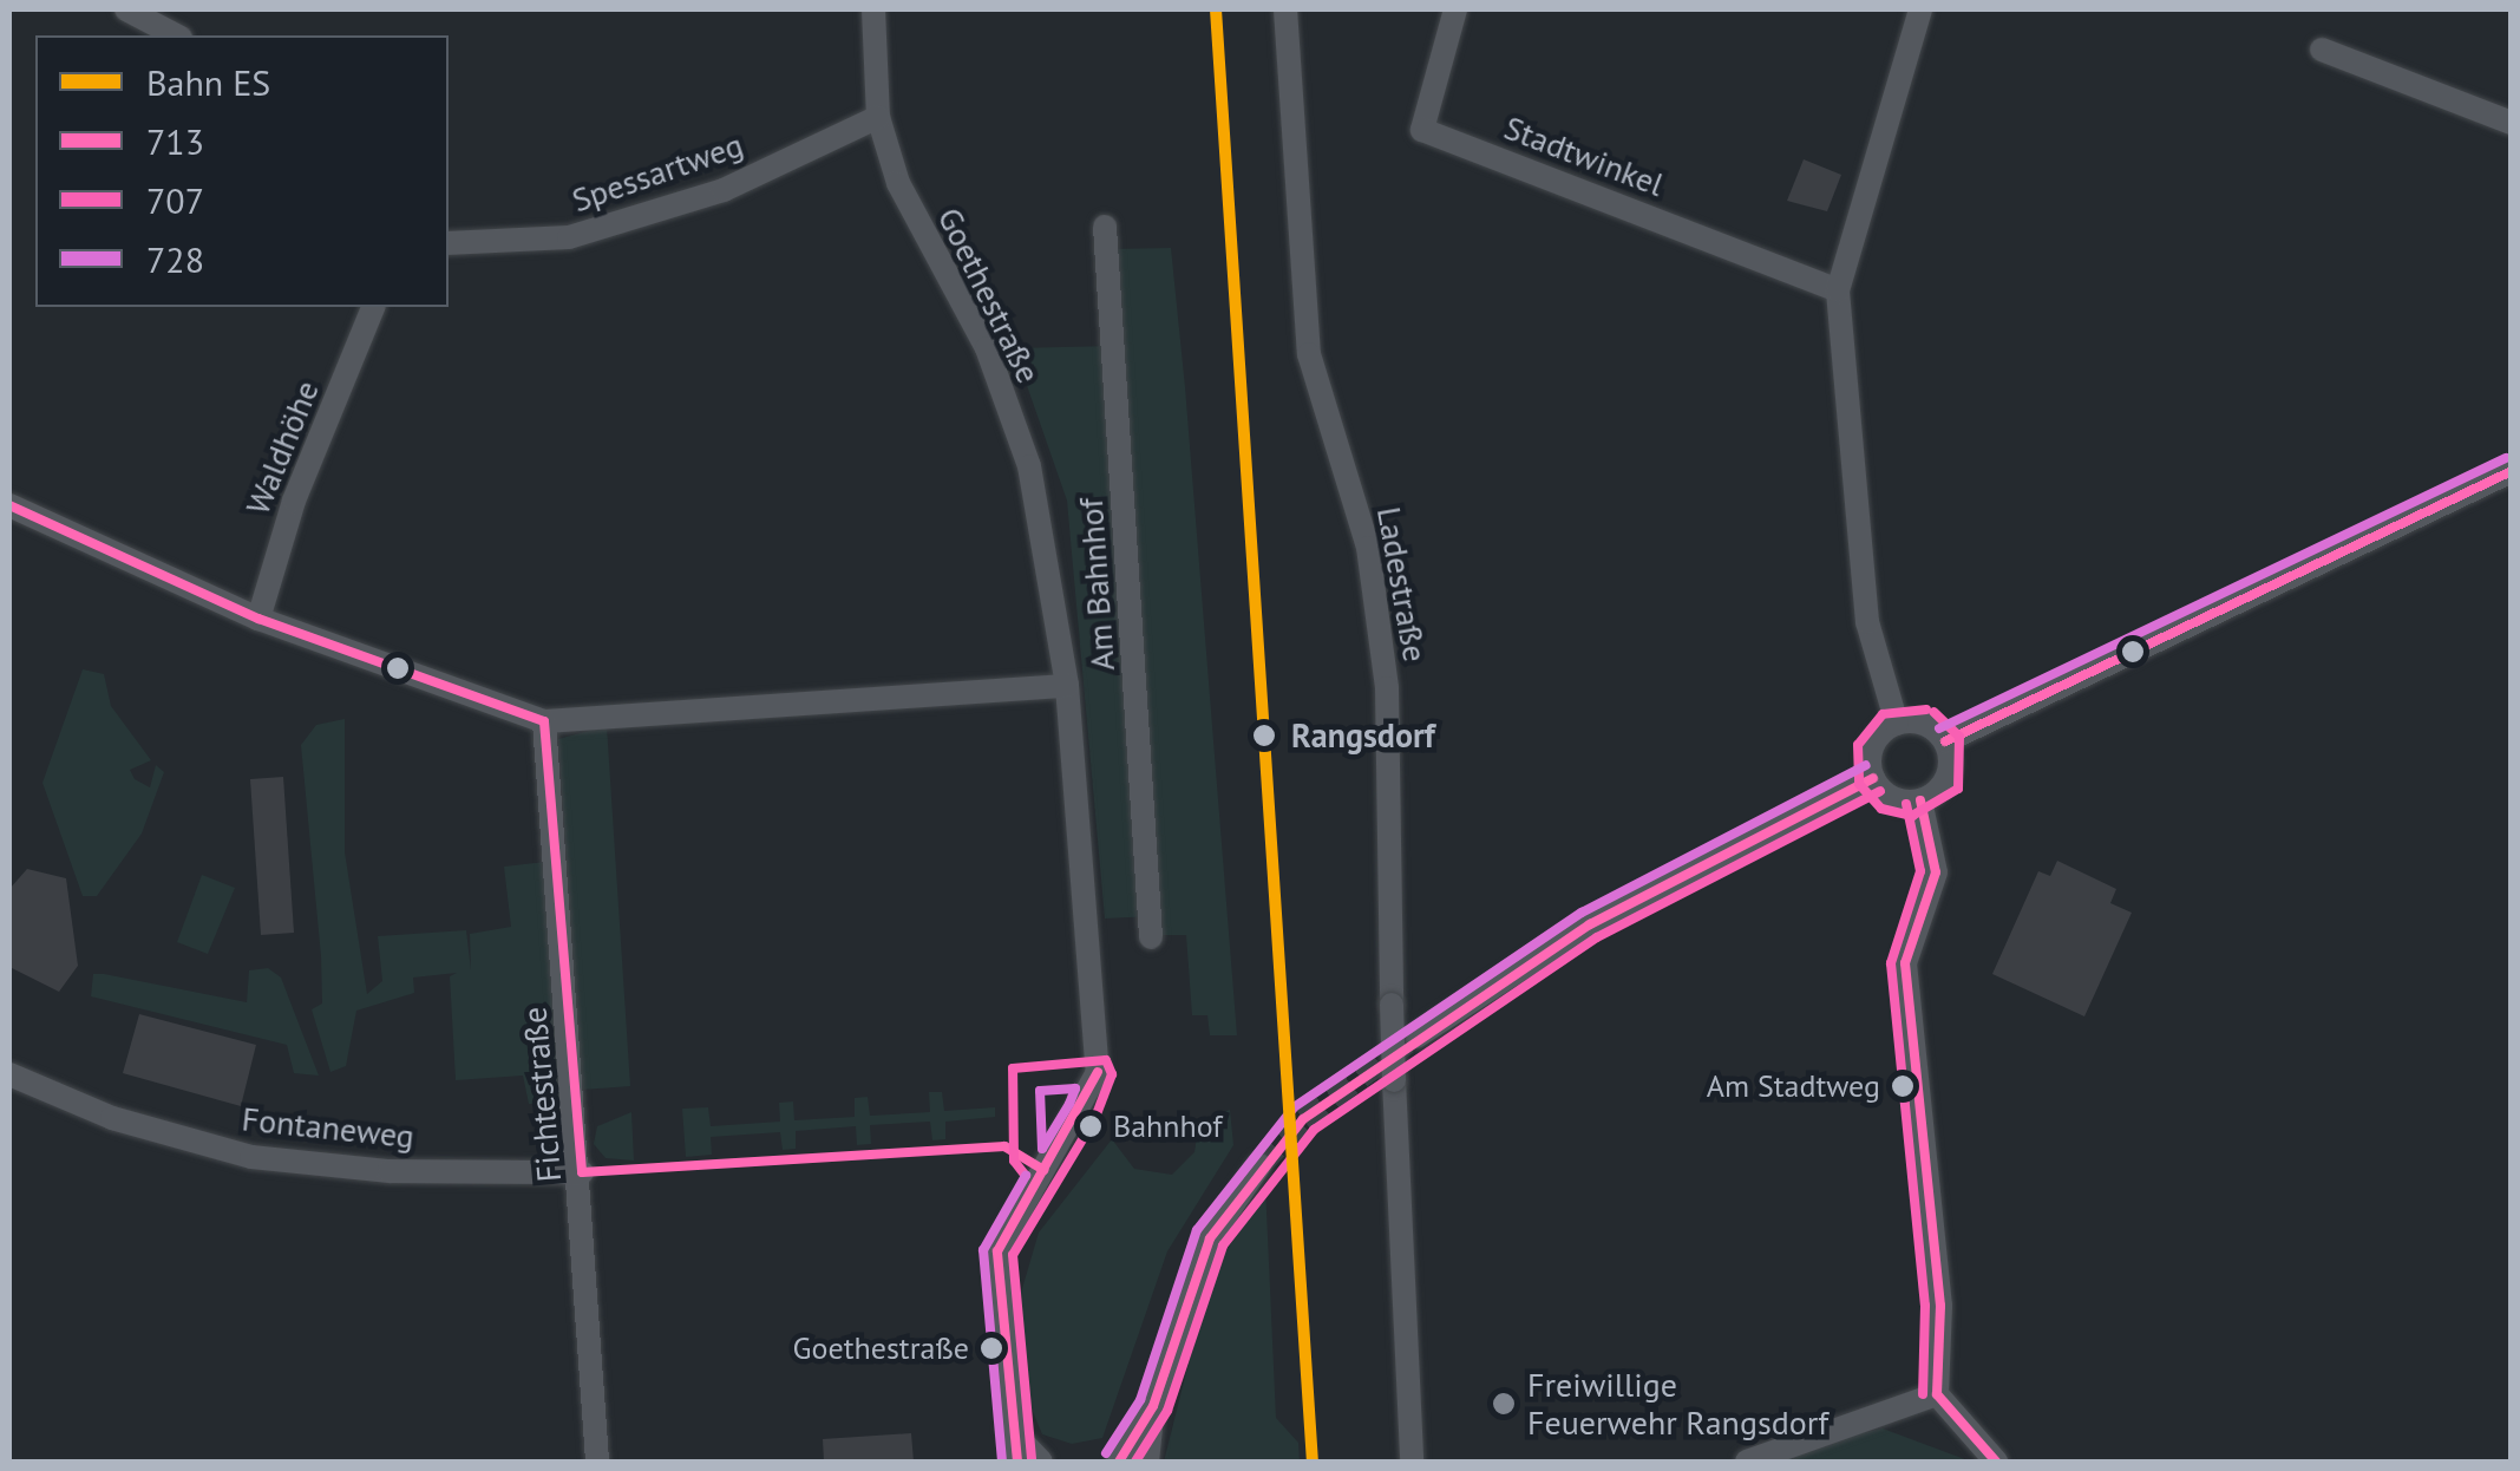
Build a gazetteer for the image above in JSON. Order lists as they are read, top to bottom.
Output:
{
  "streets": {
    "street": [
      "Stadtwinkel",
      "Spessartweg",
      "Goethestraße",
      "Waldhöhe",
      "Am Bahnhof",
      "Ladestraße",
      "Fichtestraße",
      "Fontaneweg"
    ]
  },
  "crossings": [
    ["Spessartweg", "Goethestraße"],
    ["Fichtestraße", "Fontaneweg"]
  ],
  "places": [
    "Rangsdorf",
    "Am Stadtweg",
    "Bahnhof",
    "Goethestraße",
    "Freiwillige Feuerwehr Rangsdorf"
  ],
  "lines": [
    "rail line ES",
    "transit line 728",
    "transit line 713",
    "transit line 707"
  ],
  "legend": [
    "Bahn ES",
    "713",
    "707",
    "728"
  ]
}
